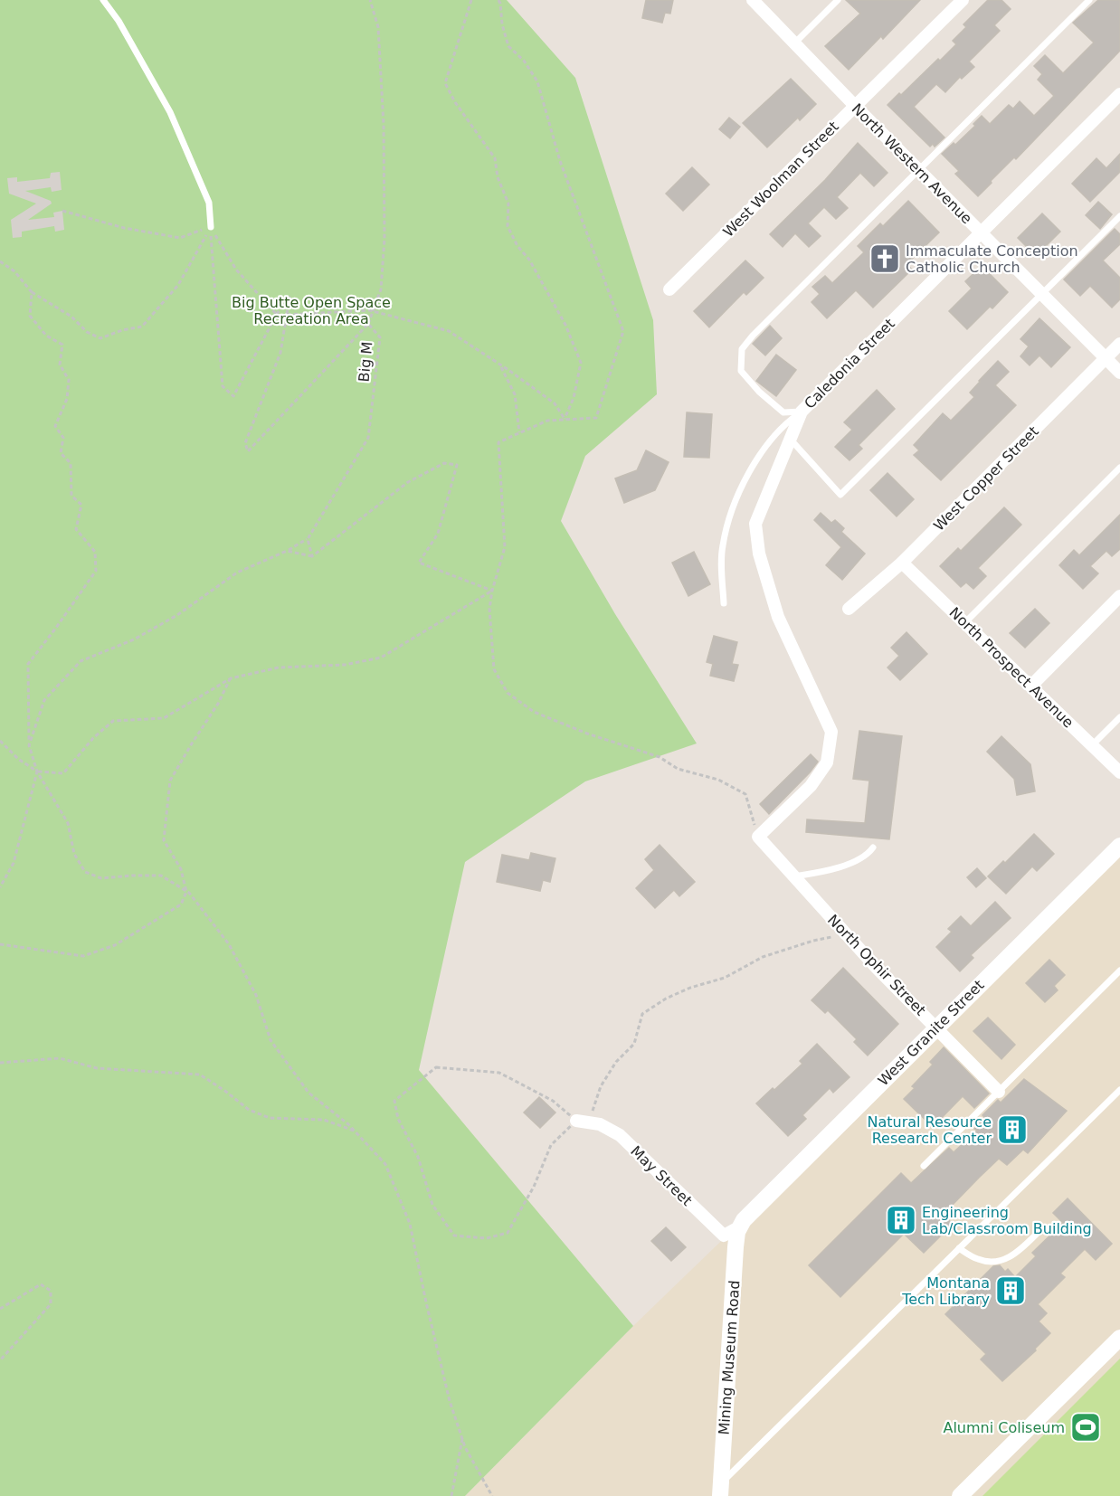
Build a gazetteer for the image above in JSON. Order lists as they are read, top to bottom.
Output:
{
  "streets": {
    "street": [
      "North Western Avenue",
      "West Woolman Street",
      "Caledonia Street",
      "West Copper Street",
      "North Prospect Avenue",
      "North Ophir Street",
      "West Granite Street",
      "May Street",
      "Mining Museum Road"
    ],
    "path": ["Big M"]
  },
  "crossings": [
    ["North Western Avenue", "West Woolman Street"],
    ["North Western Avenue", "Caledonia Street"],
    ["North Western Avenue", "West Copper Street"],
    ["Caledonia Street", "North Ophir Street"],
    ["West Copper Street", "North Prospect Avenue"],
    ["North Ophir Street", "West Granite Street"],
    ["West Granite Street", "May Street"],
    ["West Granite Street", "Mining Museum Road"],
    ["May Street", "Mining Museum Road"]
  ],
  "parks": ["Big Butte Open Space Recreation Area"],
  "places": {
    "church": ["Immaculate Conception Catholic Church"],
    "building": ["Natural Resource Research Center", "Engineering Lab/Classroom Building", "Montana Tech Library"],
    "sports": ["Alumni Coliseum"]
  }
}
